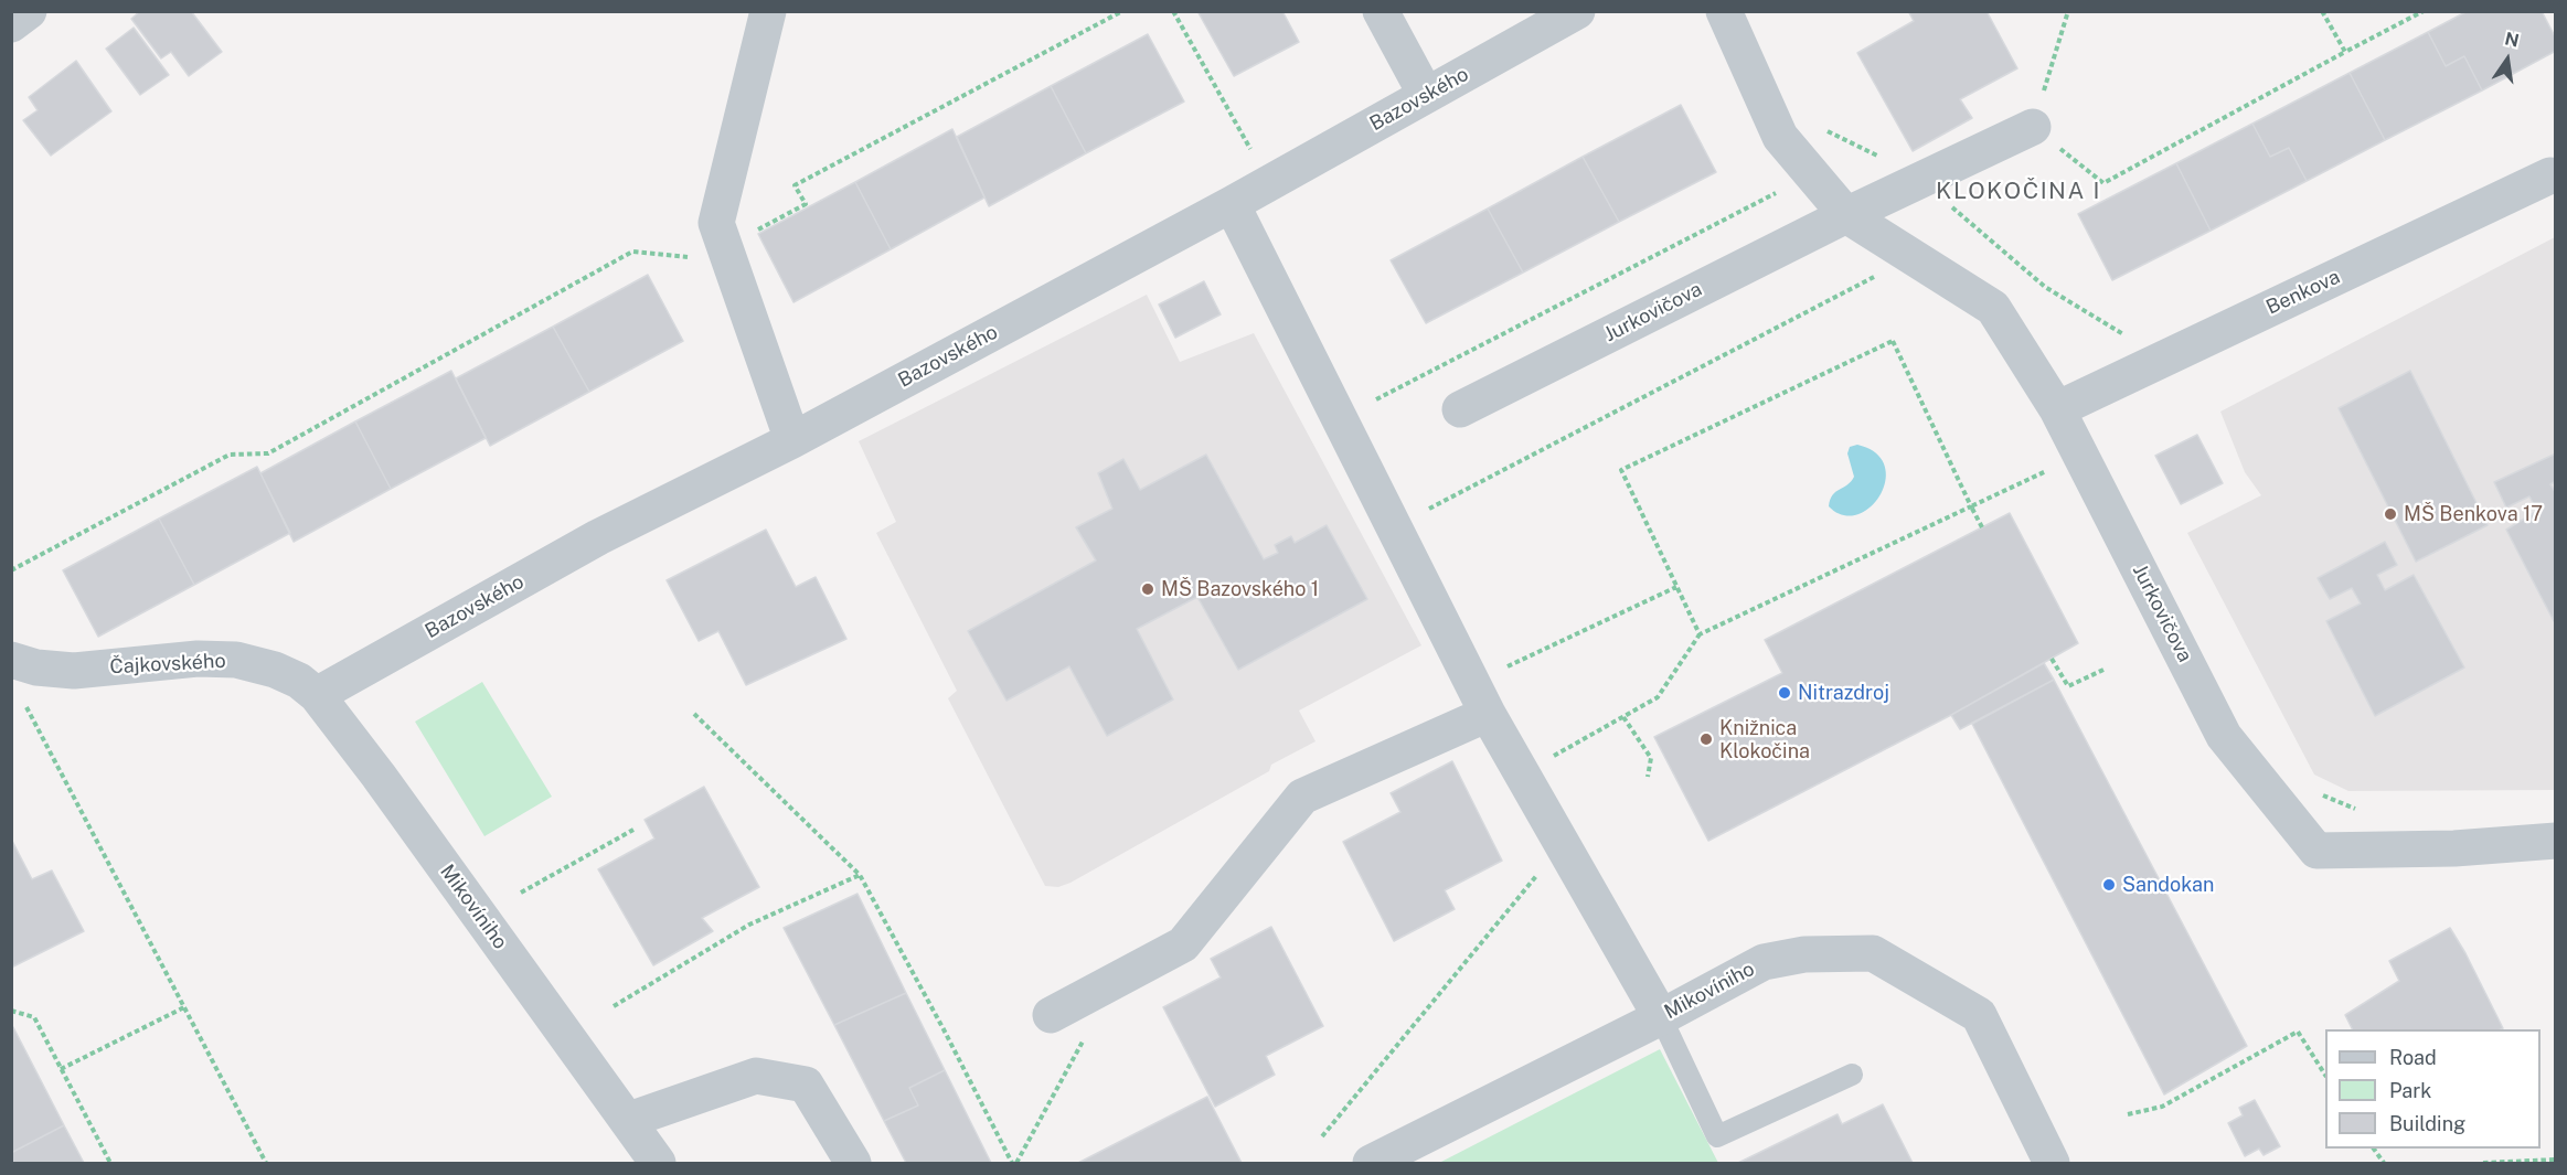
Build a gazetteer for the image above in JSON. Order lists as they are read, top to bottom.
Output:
{
  "streets": {
    "street": [
      "Bazovského",
      "Benkova",
      "Jurkovičova",
      "Čajkovského",
      "Mikovíniho"
    ]
  },
  "crossings": [
    ["Bazovského", "Čajkovského"],
    ["Bazovského", "Mikovíniho"],
    ["Benkova", "Jurkovičova"],
    ["Čajkovského", "Mikovíniho"]
  ],
  "districts": ["KLOKOČINA I"],
  "places": [
    "MŠ Benkova 17",
    "MŠ Bazovského 1",
    "Nitrazdroj",
    "Knižnica Klokočina",
    "Sandokan"
  ],
  "legend": ["Road", "Park", "Building"],
  "north": "top"
}
